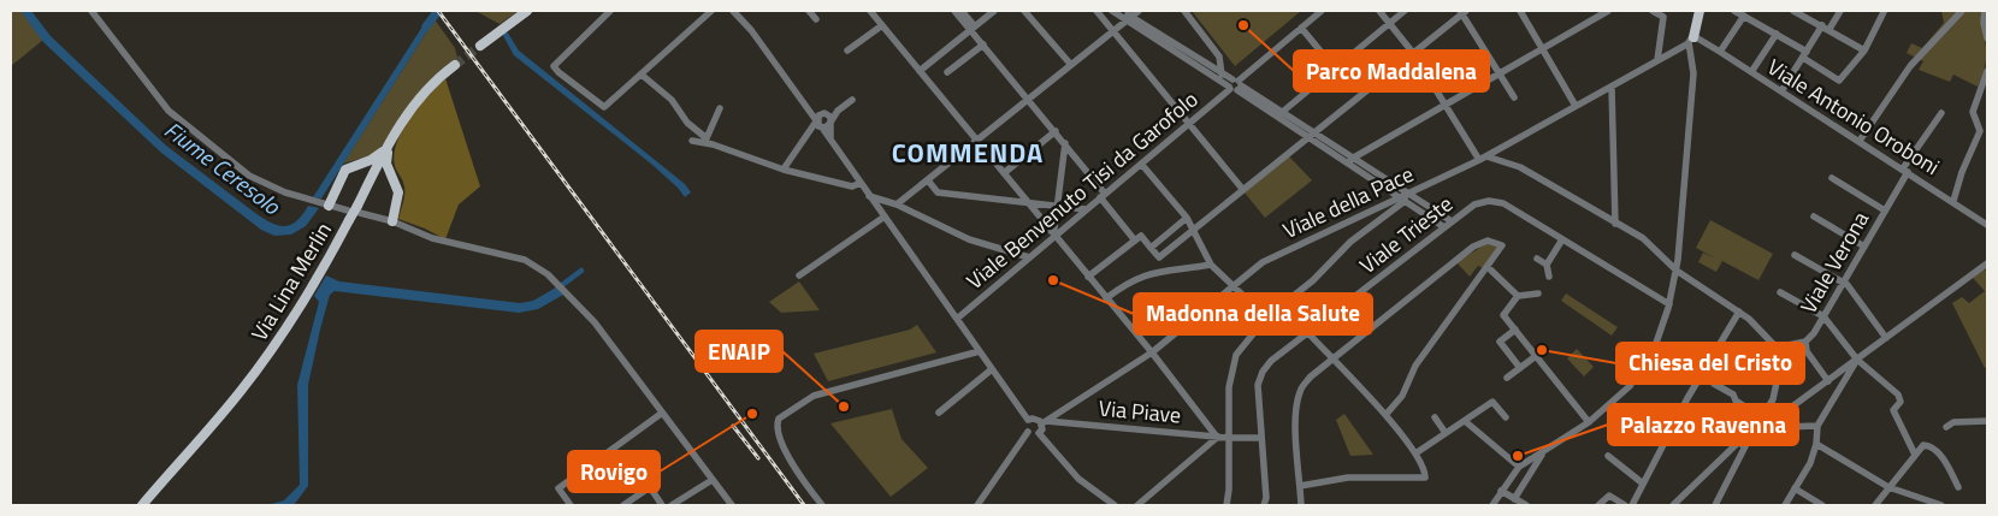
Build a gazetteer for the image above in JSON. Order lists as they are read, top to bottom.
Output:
{
  "streets": {
    "main road": ["Via Lina Merlin"],
    "street": [
      "Viale Antonio Oroboni",
      "Viale Benvenuto Tisi da Garofolo",
      "Viale della Pace",
      "Viale Trieste",
      "Viale Verona",
      "Via Piave"
    ]
  },
  "crossings": [
    ["Viale Antonio Oroboni", "Viale della Pace"],
    ["Viale Antonio Oroboni", "Viale Verona"],
    ["Viale della Pace", "Via Piave"],
    ["Viale Trieste", "Via Piave"]
  ],
  "districts": ["COMMENDA"],
  "water": ["Fiume Ceresolo"],
  "places": [
    "Parco Maddalena",
    "Madonna della Salute",
    "Chiesa del Cristo",
    "ENAIP",
    "Rovigo",
    "Palazzo Ravenna"
  ]
}
